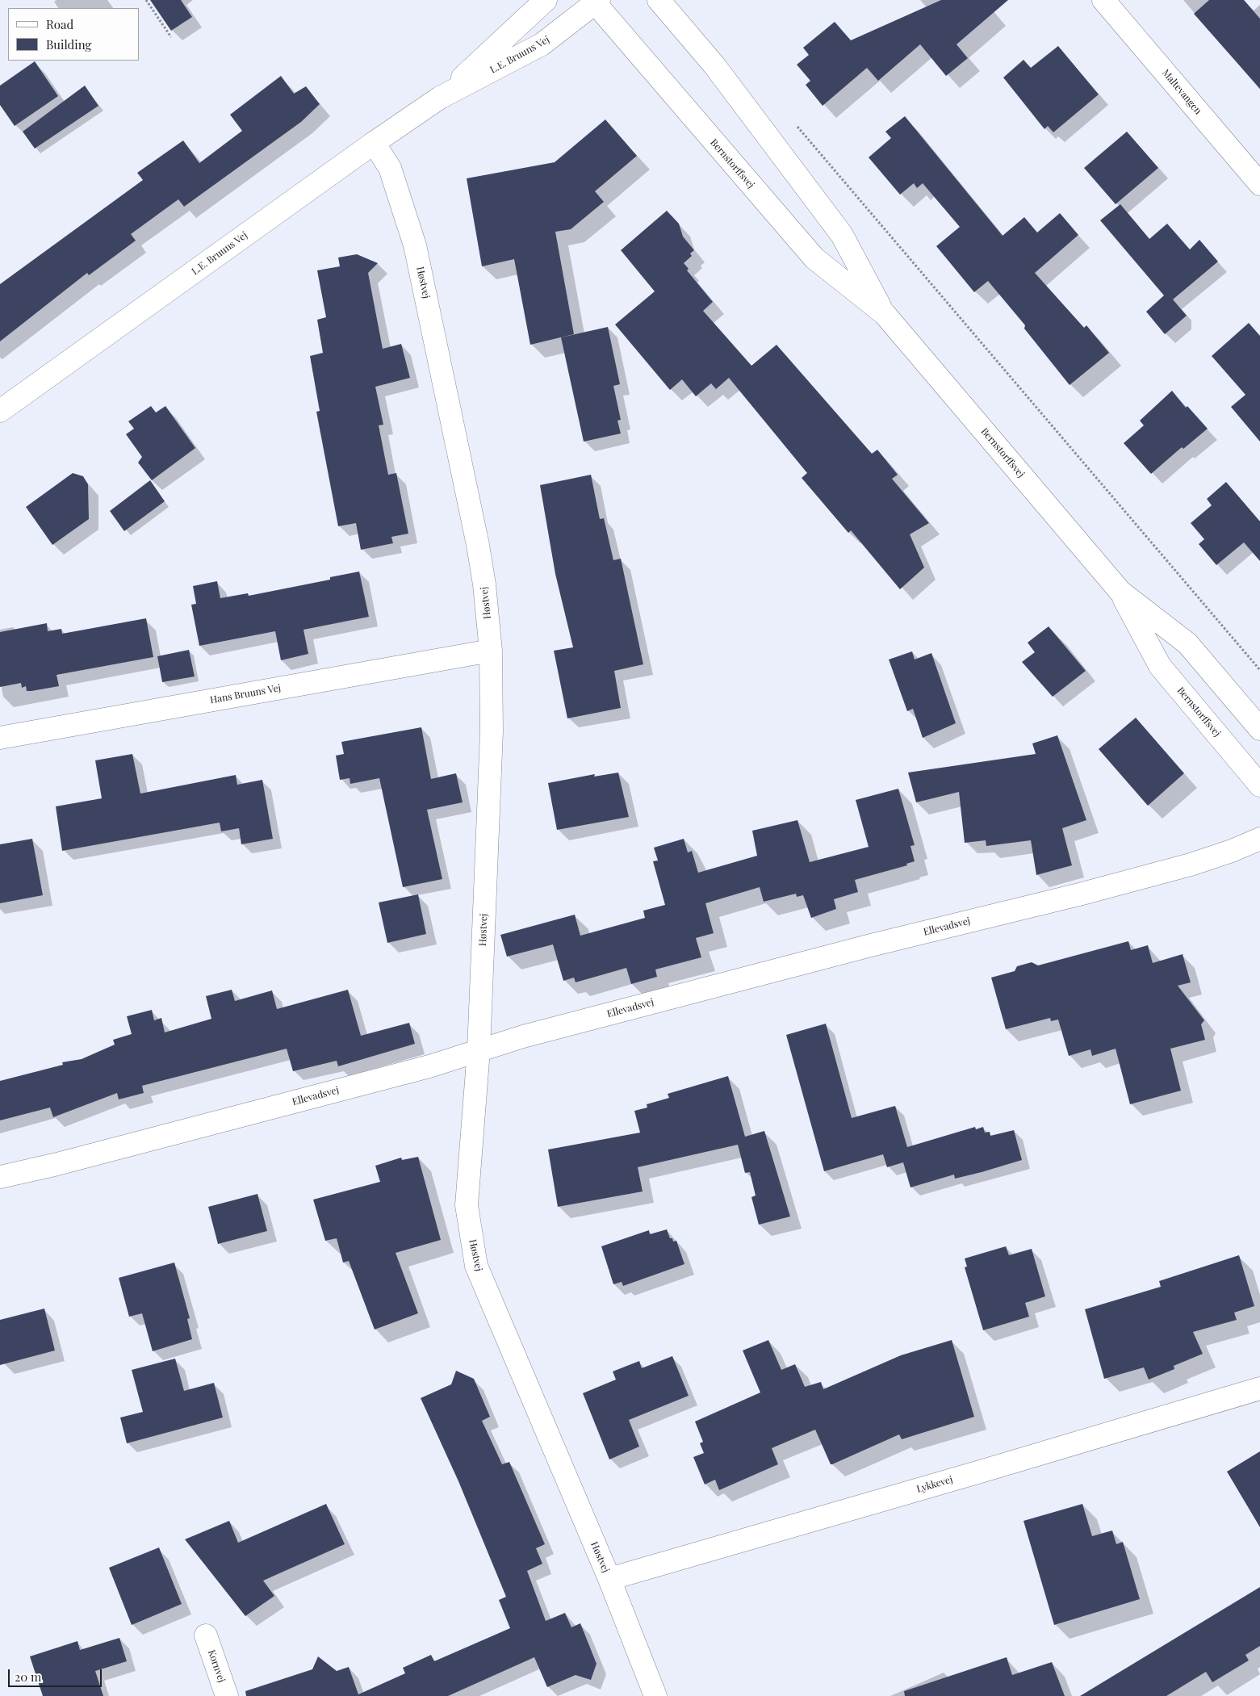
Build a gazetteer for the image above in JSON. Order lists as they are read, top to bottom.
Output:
{
  "streets": {
    "street": [
      "L.E. Bruuns Vej",
      "Maltevangen",
      "Bernstorffsvej",
      "Høstvej",
      "Hans Bruuns Vej",
      "Ellevadsvej",
      "Lykkevej",
      "Kornvej"
    ]
  },
  "crossings": [
    ["L.E. Bruuns Vej", "Bernstorffsvej"],
    ["L.E. Bruuns Vej", "Høstvej"],
    ["Høstvej", "Hans Bruuns Vej"],
    ["Høstvej", "Ellevadsvej"],
    ["Høstvej", "Lykkevej"]
  ],
  "legend": ["Road", "Building"],
  "scale_bar": "20 m"
}
